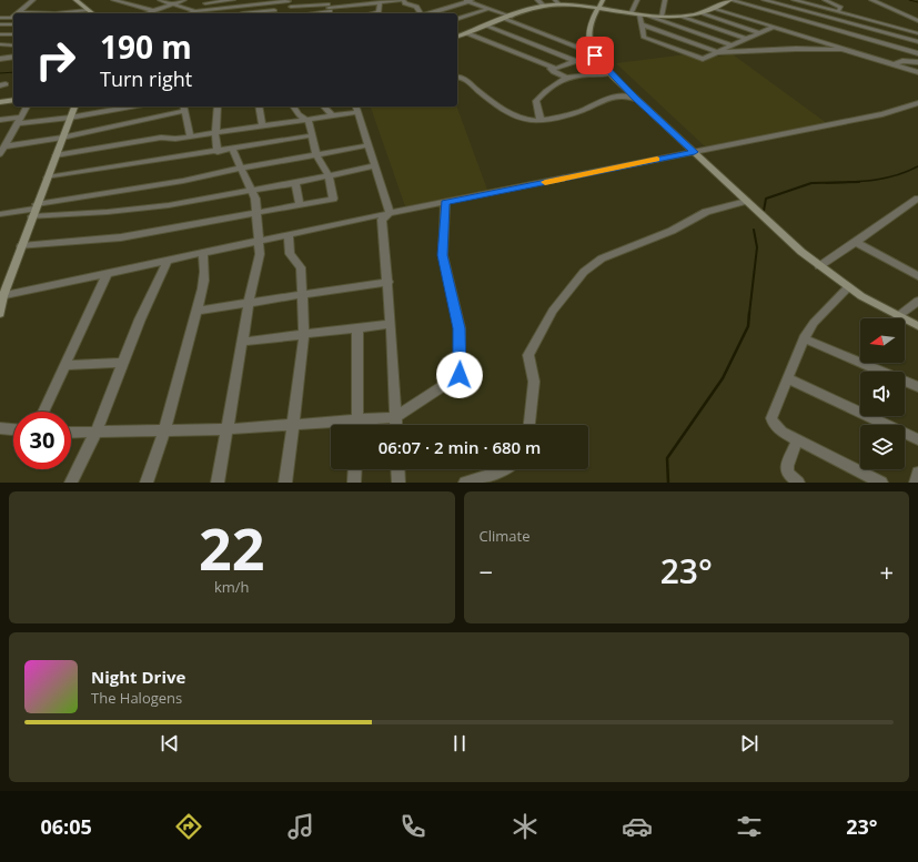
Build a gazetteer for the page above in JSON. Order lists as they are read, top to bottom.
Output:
{
  "north": "left",
  "page": {
    "turn": ["190 m", "Turn right"],
    "limit": "30",
    "trip": "06:07 · 2 min · 680 m",
    "tile": [
      ["22", "km/h"],
      "Climate"
    ],
    "heat": ["−", "23°", "+"],
    "song": ["Night Drive", "The Halogens"],
    "tabs": ["06:05", "23°"]
  }
}
